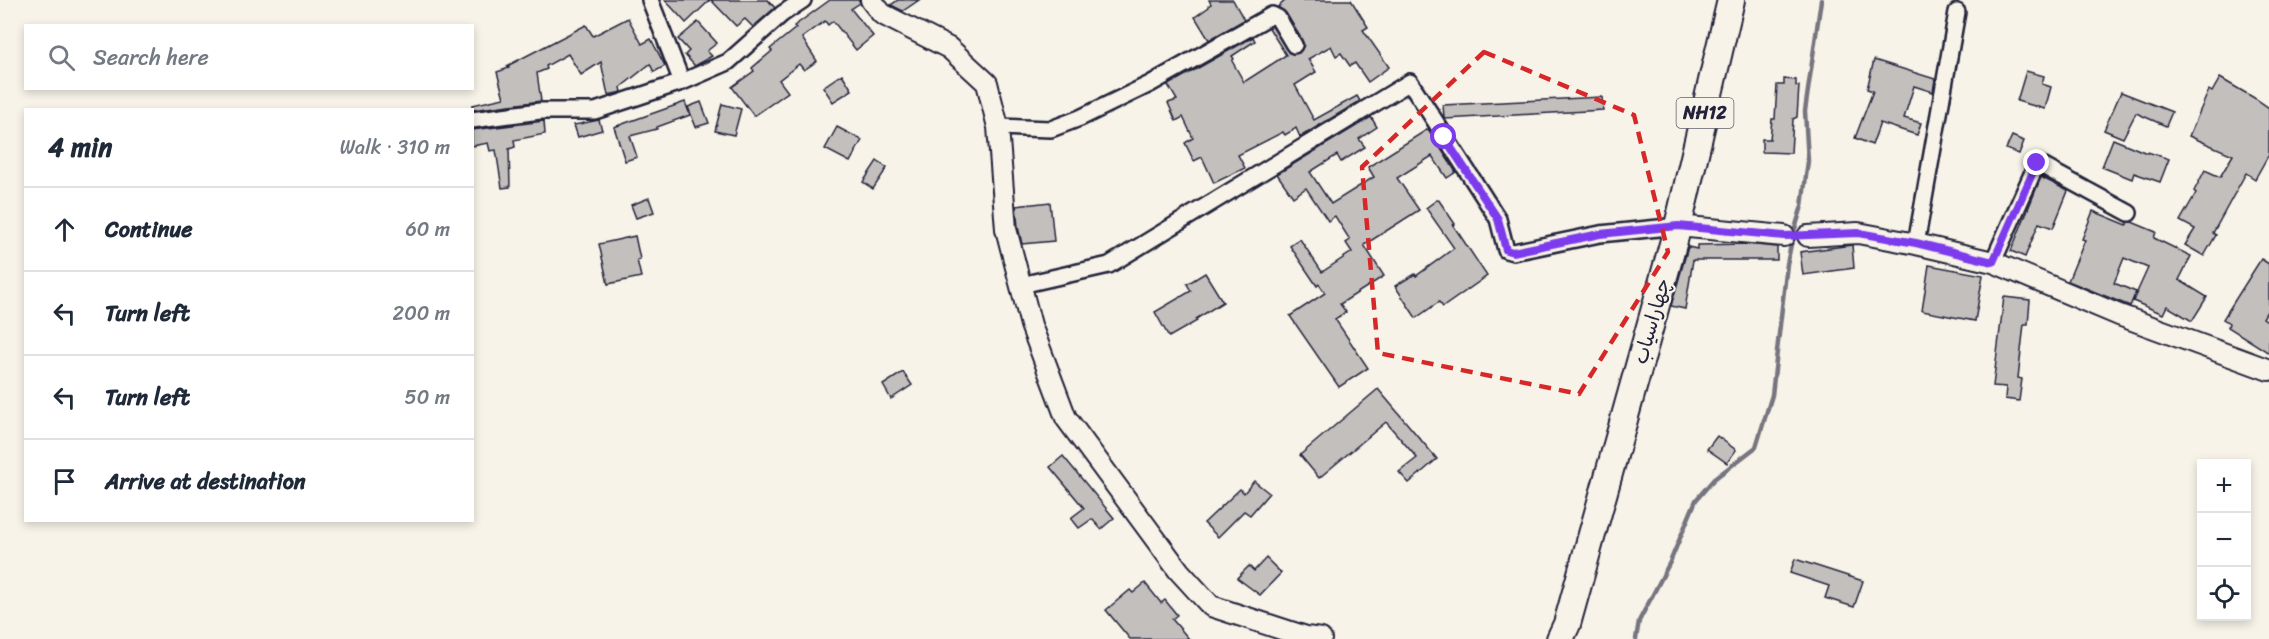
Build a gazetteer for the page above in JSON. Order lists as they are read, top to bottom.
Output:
{
  "streets": {
    "highway": ["NH12", "چهاراسیاب"]
  },
  "page": {
    "search": "Search here",
    "heading": ["4 min", "Walk · 310 m"],
    "list": [
      ["Continue", "60 m"],
      ["Turn left", "200 m"],
      ["Turn left", "50 m"],
      "Arrive at destination"
    ],
    "map_buttons": ["+", "−"]
  }
}
